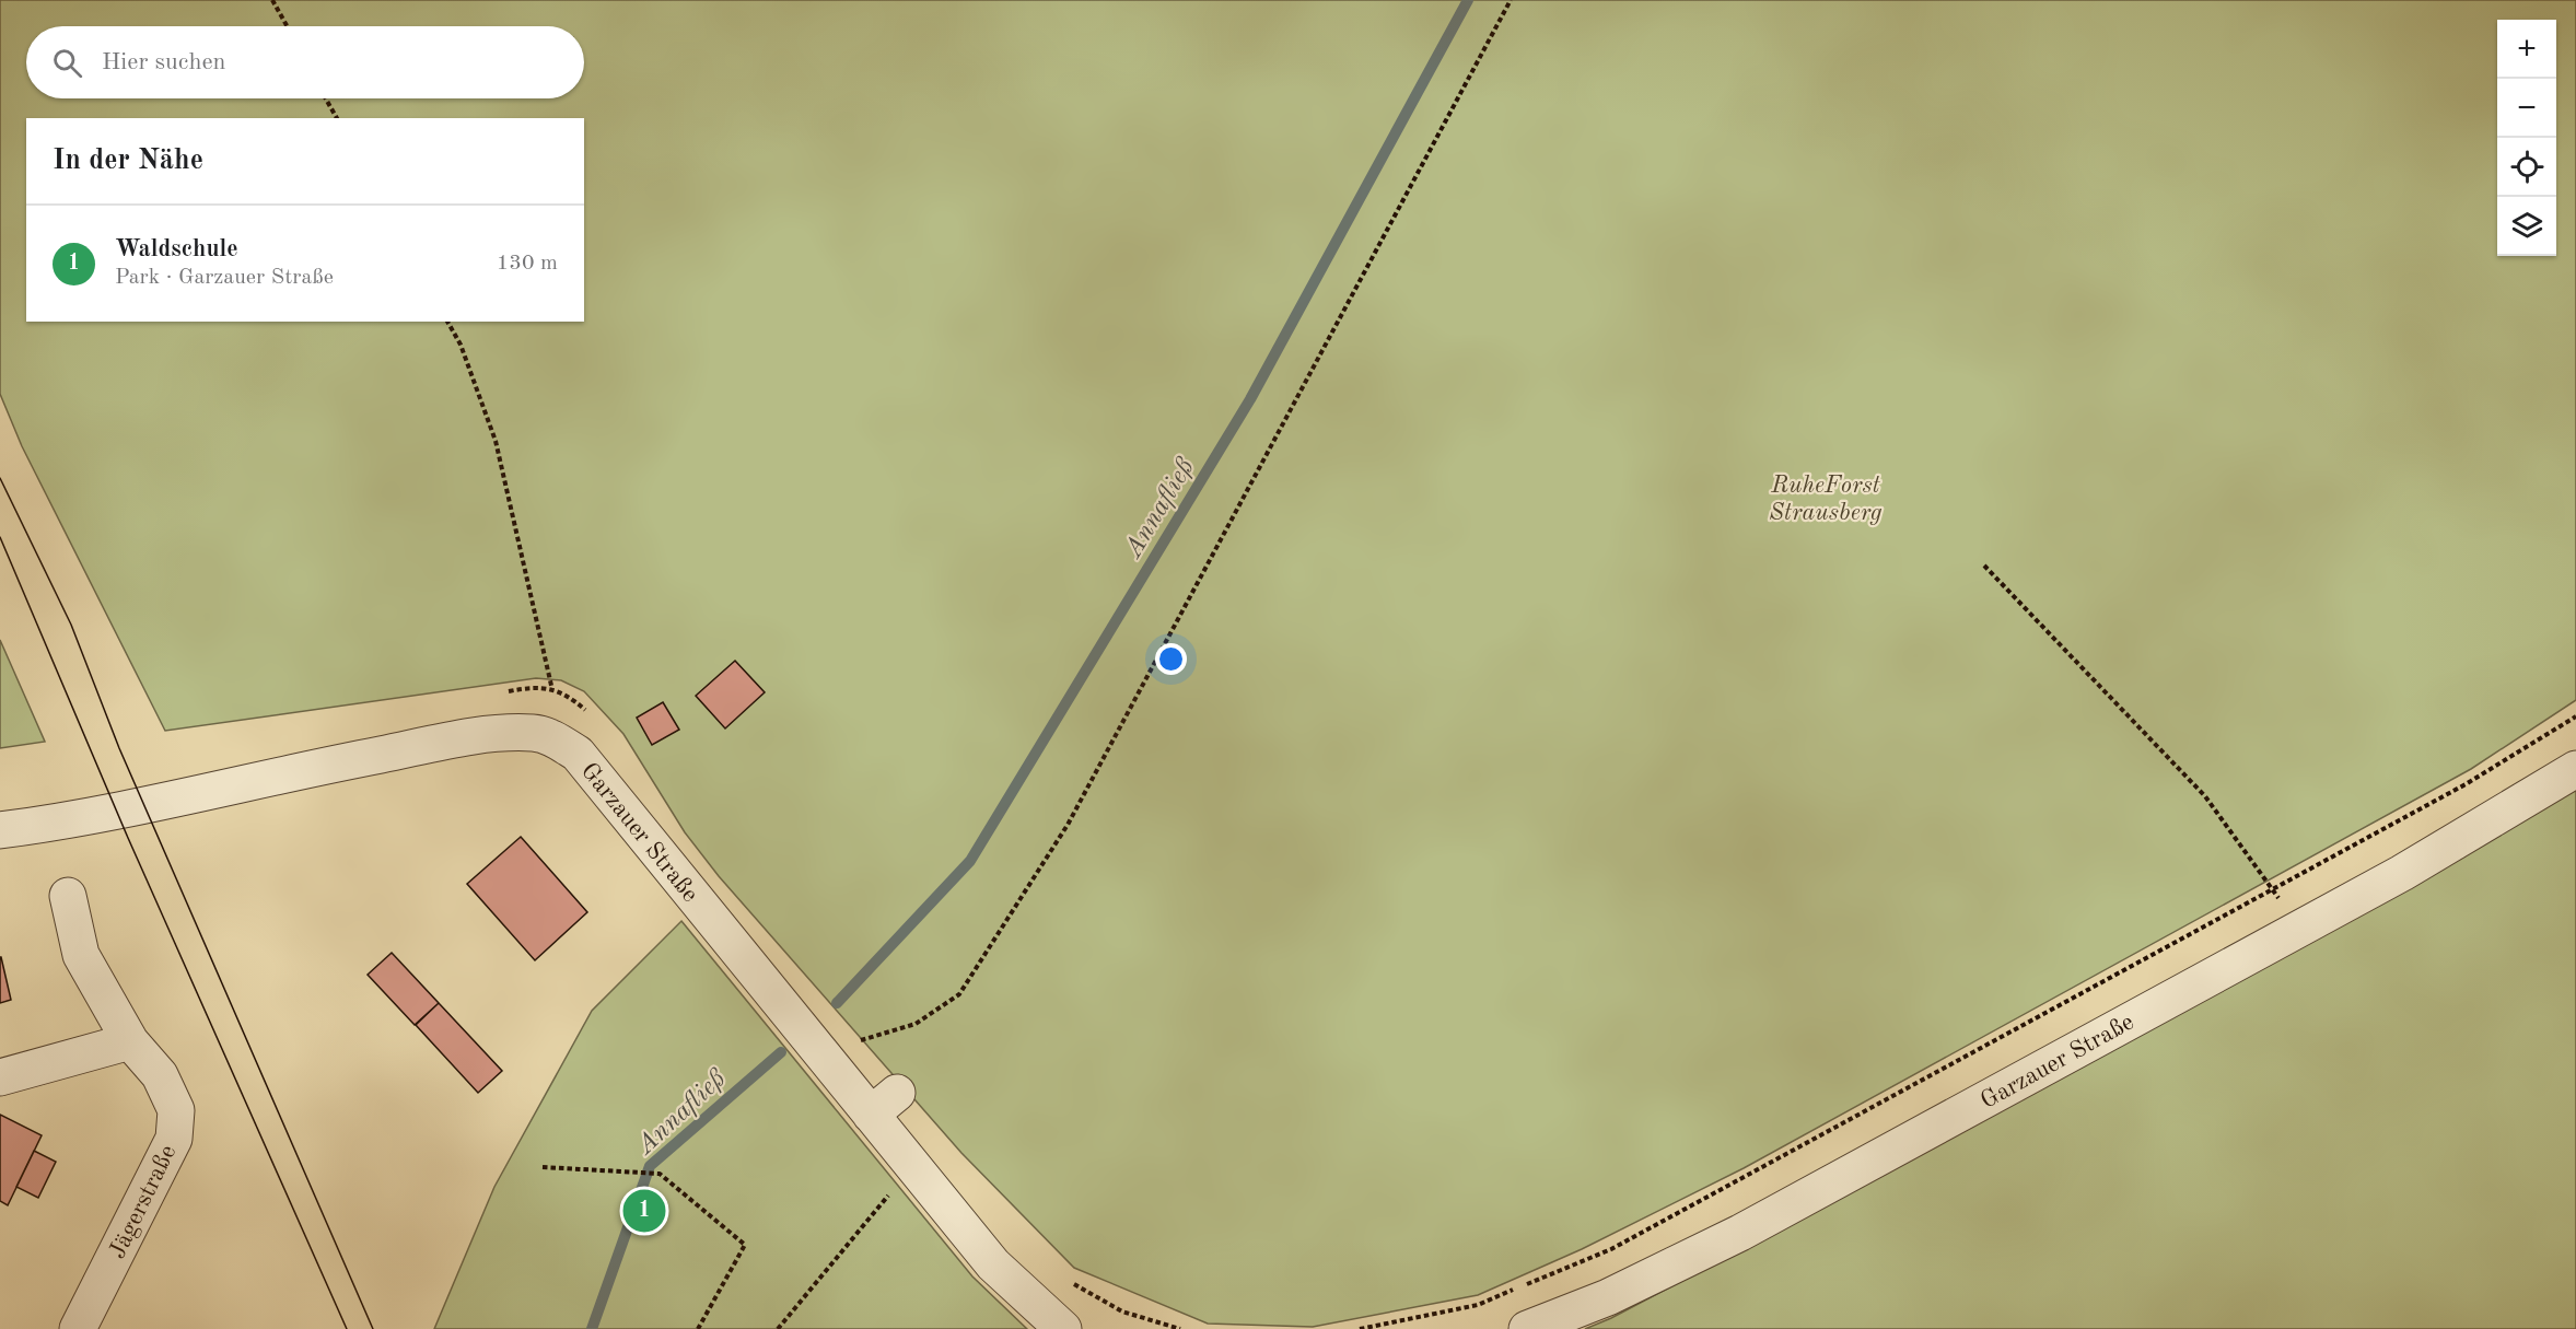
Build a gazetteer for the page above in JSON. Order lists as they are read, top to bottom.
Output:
{
  "streets": {
    "street": ["Garzauer Straße", "Jägerstraße"]
  },
  "water": ["Annafließ"],
  "parks": ["RuheForst Strausberg"],
  "page": {
    "map_buttons": ["+", "−"],
    "search": "Hier suchen",
    "heading": "In der Nähe",
    "list": [
      {
        "mark": "1",
        "name": "Waldschule",
        "note": "Park · Garzauer Straße",
        "value": "130 m"
      }
    ],
    "pins": "1"
  }
}
